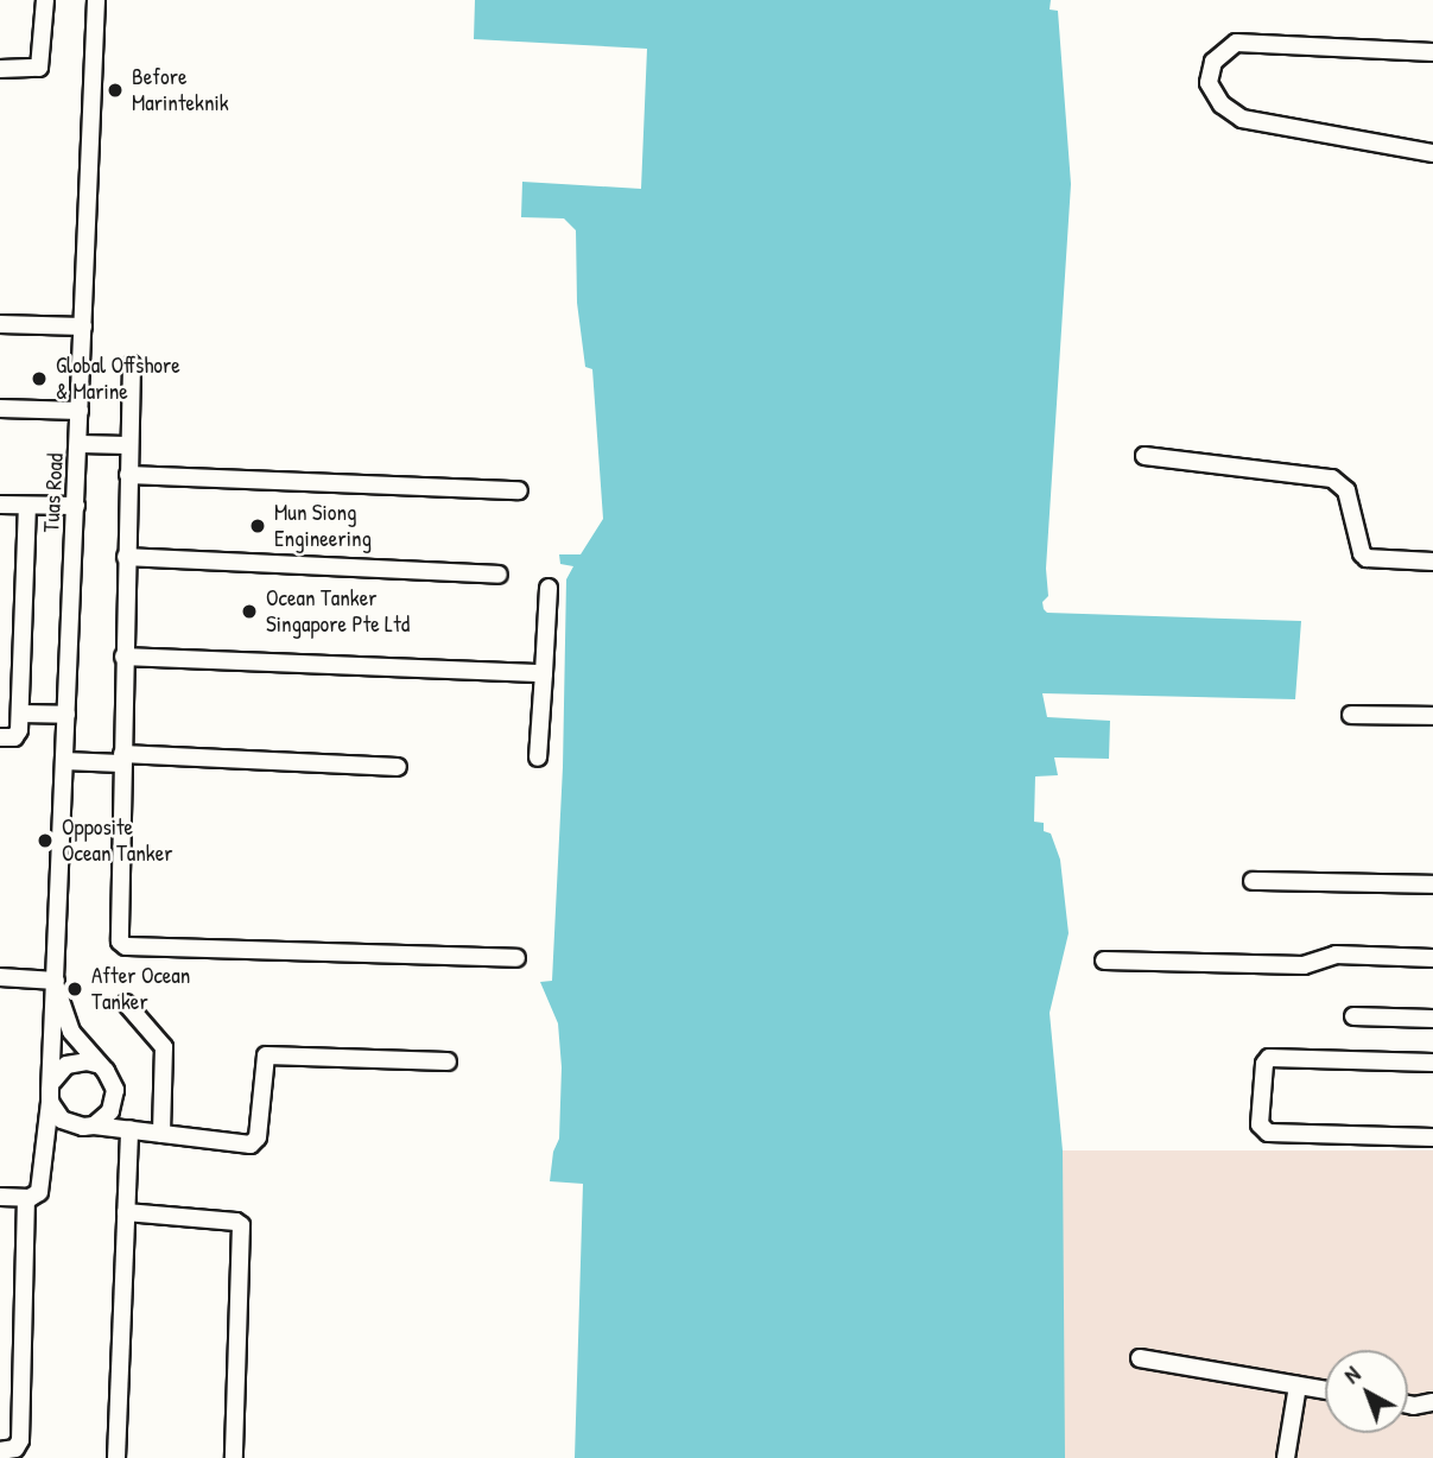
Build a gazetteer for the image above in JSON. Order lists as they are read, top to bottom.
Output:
{
  "streets": {
    "street": ["Tuas Road"]
  },
  "places": [
    "Before Marinteknik",
    "Global Offshore & Marine",
    "Mun Siong Engineering",
    "Ocean Tanker Singapore Pte Ltd",
    "Opposite Ocean Tanker",
    "After Ocean Tanker"
  ],
  "north": "top left"
}
